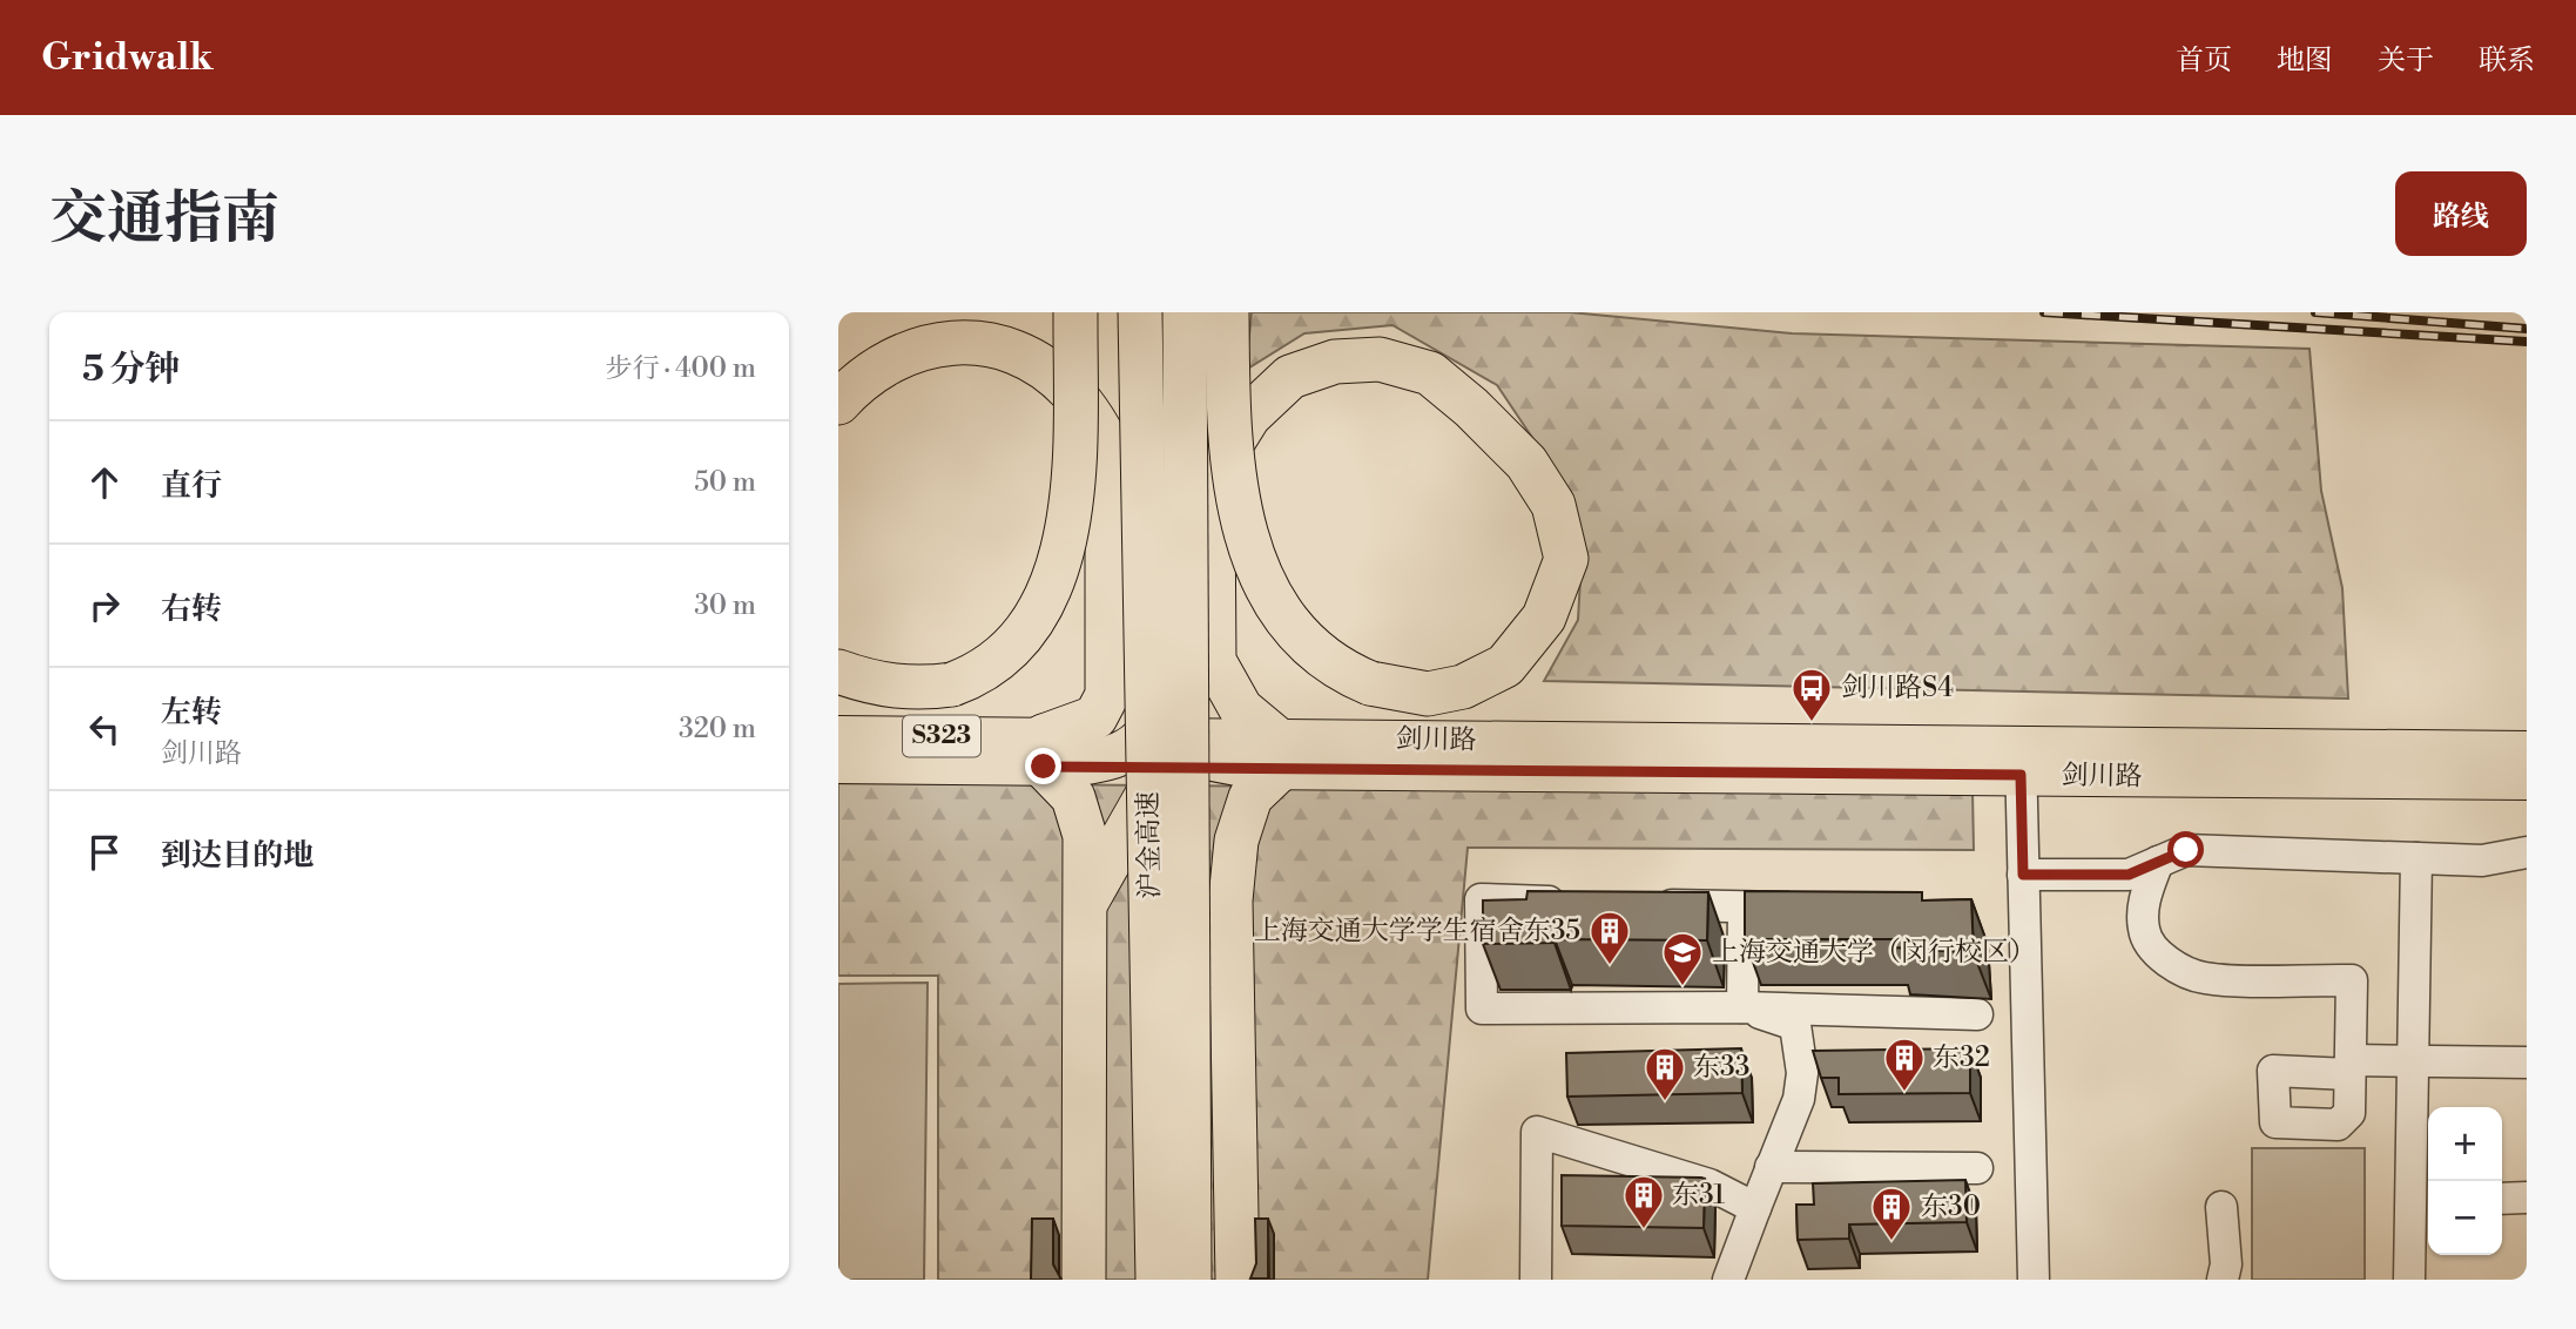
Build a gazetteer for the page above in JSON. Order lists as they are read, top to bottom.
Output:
{
  "streets": {
    "highway": ["沪金高速"],
    "main road": ["S323", "剑川路"]
  },
  "places": {
    "bus stop": ["剑川路S4"],
    "building": [
      "上海交通大学学生宿舍东35",
      "东32",
      "东33",
      "东31",
      "东30"
    ],
    "school or university": ["上海交通大学（闵行校区）"]
  },
  "page": {
    "header": "Gridwalk",
    "nav": [
      "首页",
      "地图",
      "关于",
      "联系"
    ],
    "title": "交通指南",
    "buttons": "路线",
    "heading": ["5 分钟", "步行 · 400 m"],
    "list": [
      ["直行", "50 m"],
      ["右转", "30 m"],
      ["左转", "剑川路", "320 m"],
      "到达目的地"
    ],
    "map_buttons": ["+", "−"]
  }
}
